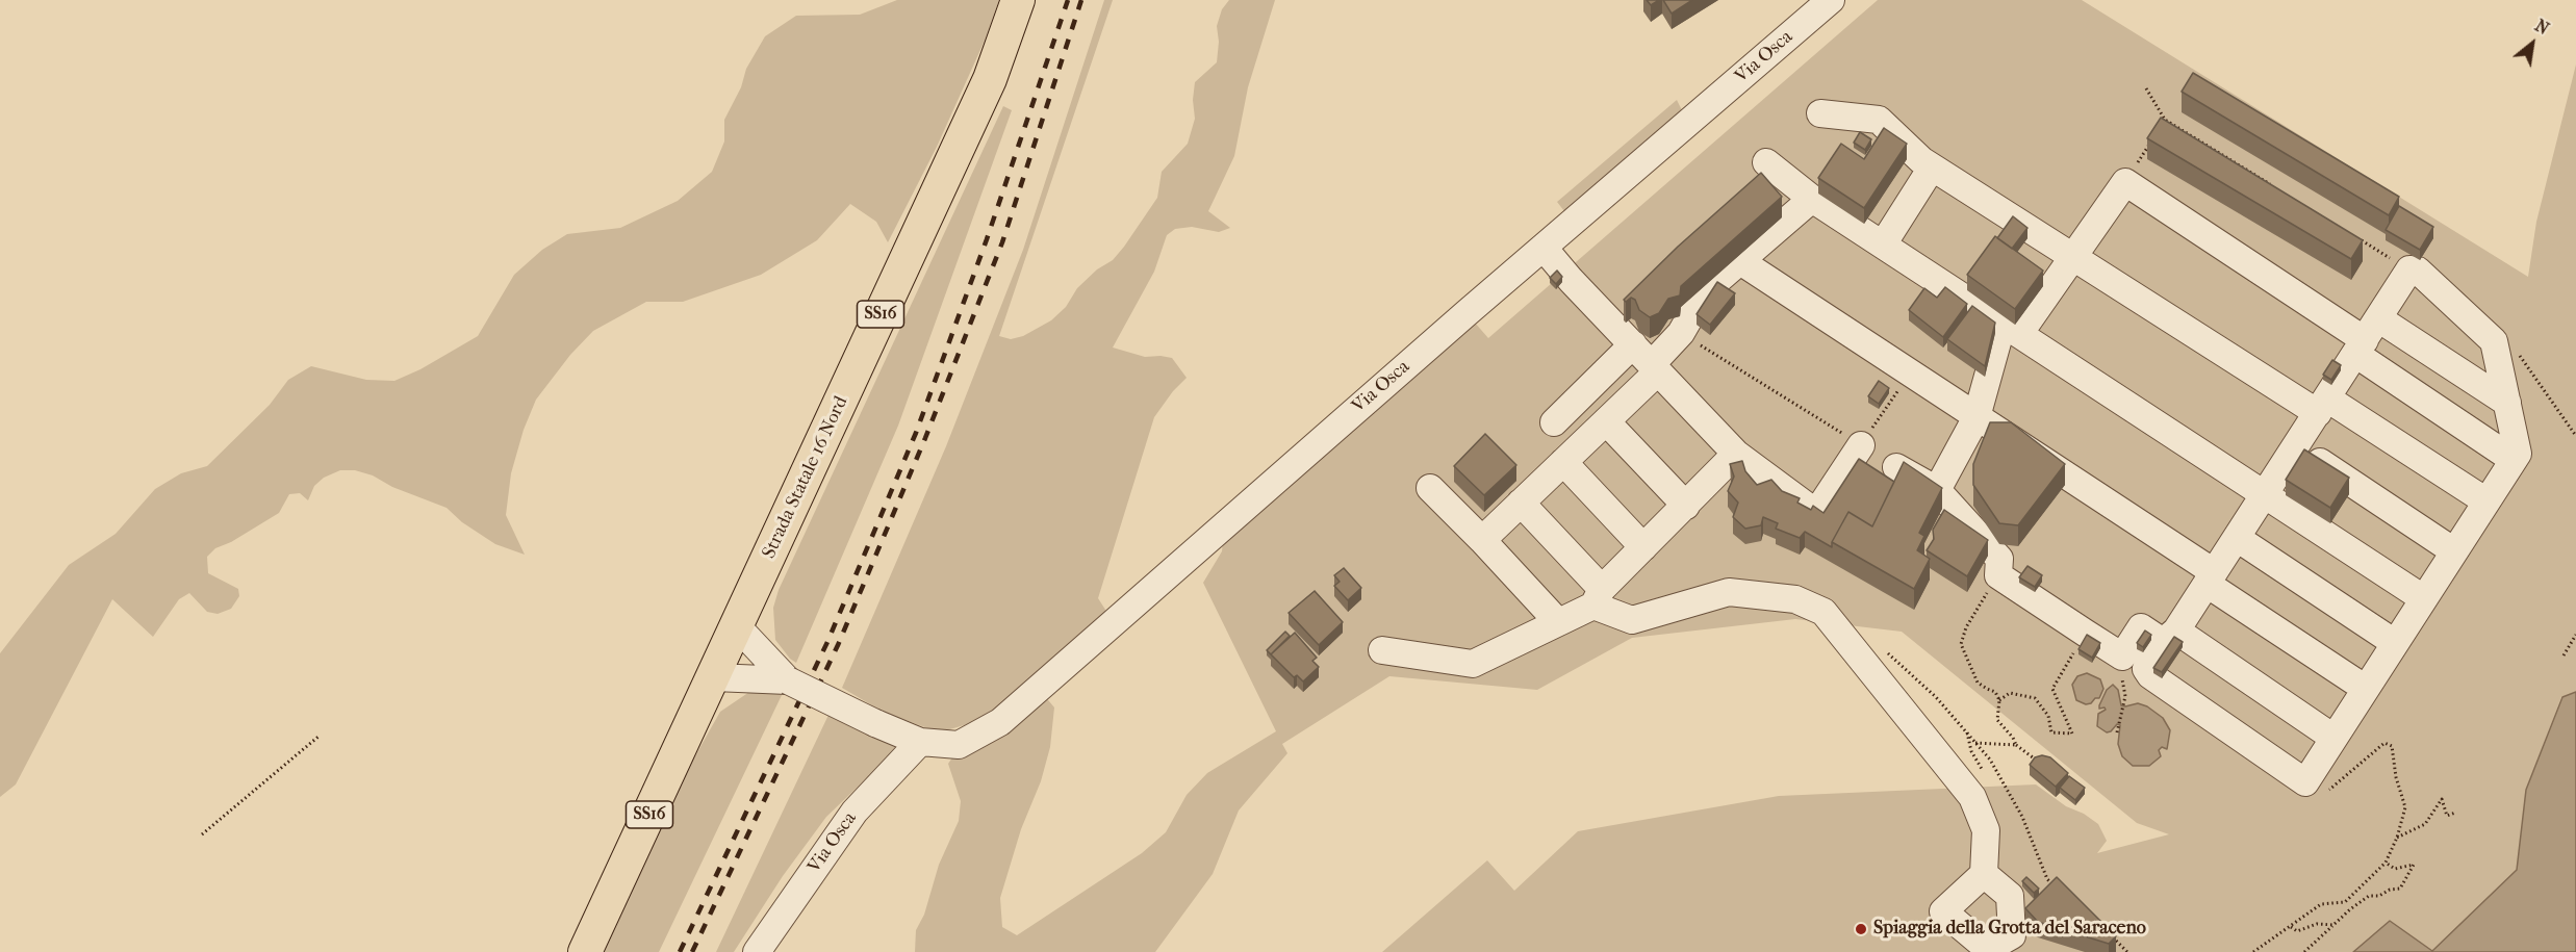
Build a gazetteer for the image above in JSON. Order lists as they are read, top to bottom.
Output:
{
  "streets": {
    "main road": ["SS16", "Strada Statale 16 Nord"],
    "street": ["Via Osca"]
  },
  "places": ["Spiaggia della Grotta del Saraceno"],
  "north": "top right"
}
